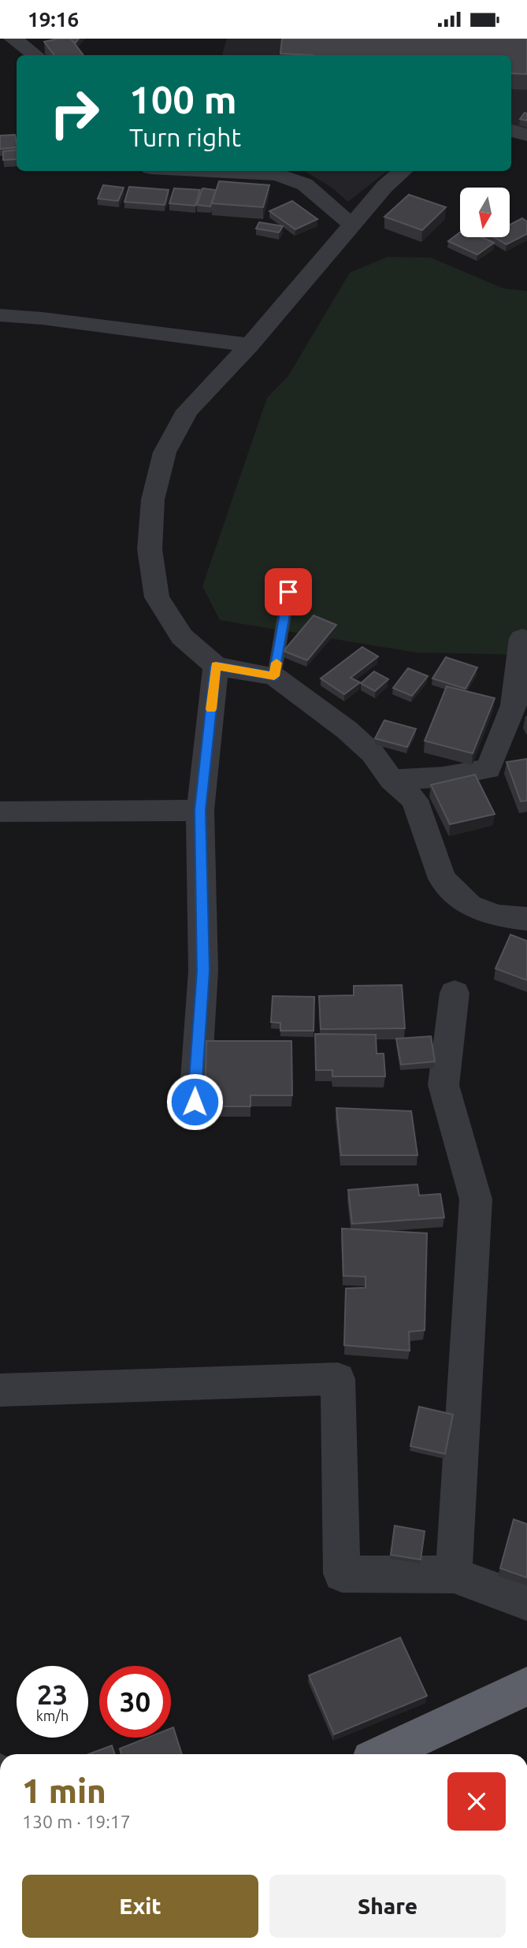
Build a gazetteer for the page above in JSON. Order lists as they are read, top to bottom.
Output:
{
  "north": "bottom",
  "page": {
    "status": "19:16",
    "turn": ["100 m", "Turn right"],
    "speed": "23 km/h",
    "limit": "30",
    "heading": ["1 min", "130 m · 19:17"],
    "buttons": ["Exit", "Share"]
  }
}
